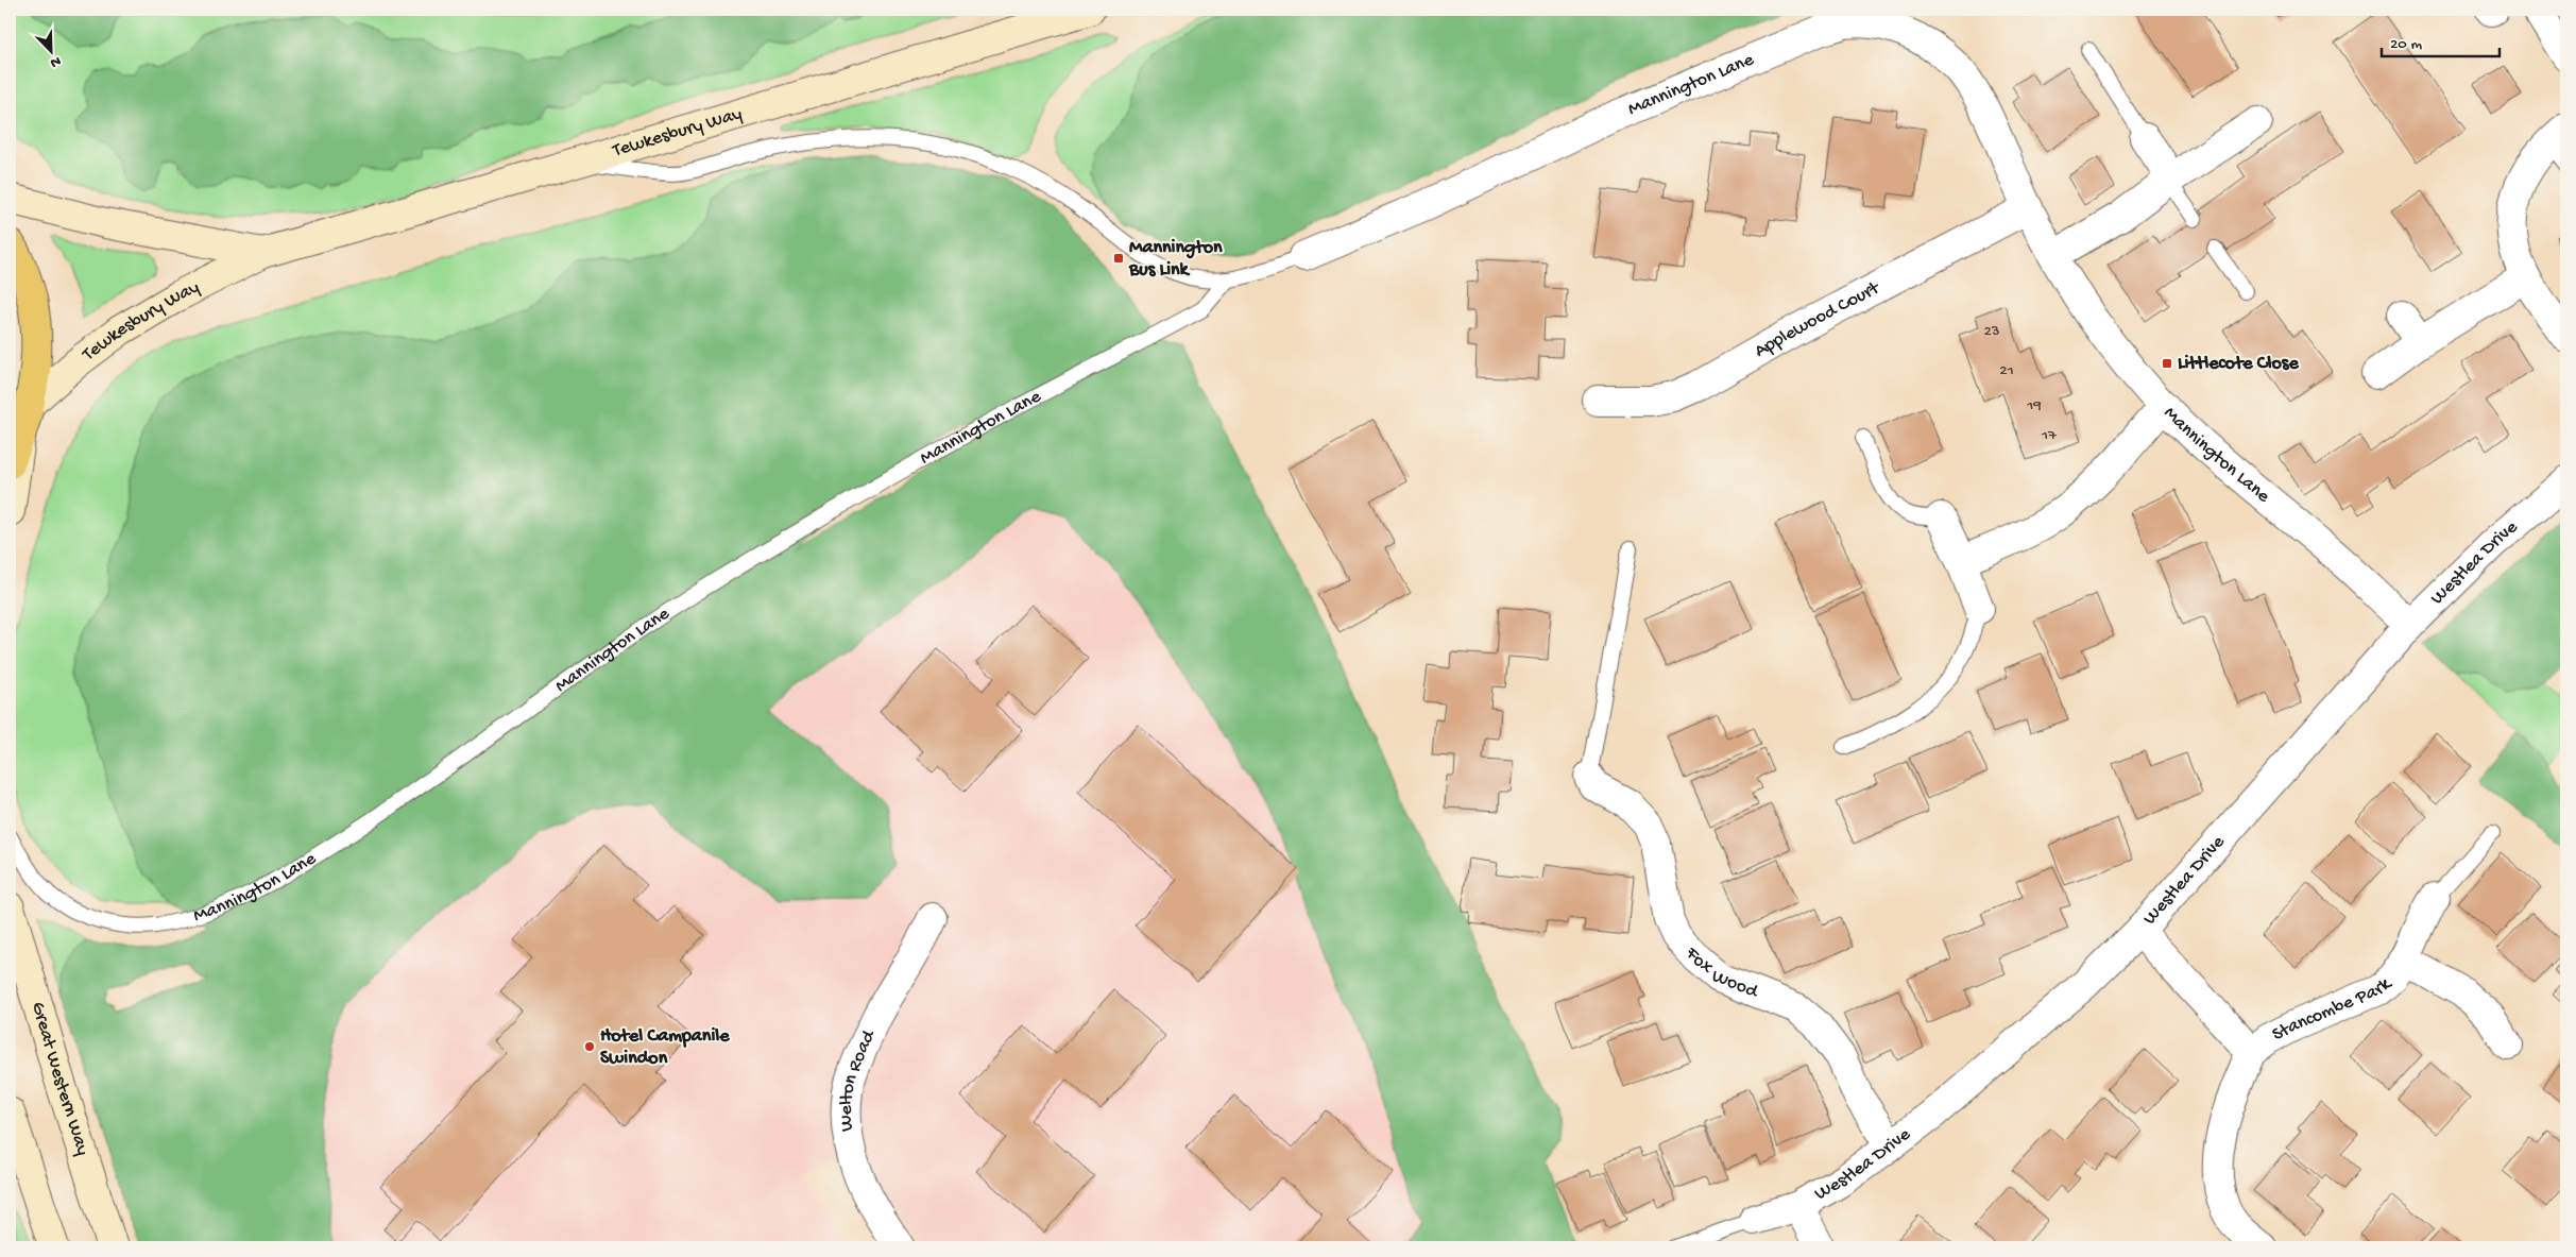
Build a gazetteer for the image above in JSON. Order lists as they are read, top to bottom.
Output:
{
  "streets": {
    "main road": ["Tewkesbury Way", "Great Western Way"],
    "street": [
      "Mannington Lane",
      "Applewood Court",
      "Westlea Drive",
      "Fox Wood",
      "Stancombe Park",
      "Welton Road"
    ]
  },
  "crossings": [
    ["Mannington Lane", "Tewkesbury Way"],
    ["Mannington Lane", "Applewood Court"],
    ["Mannington Lane", "Westlea Drive"],
    ["Westlea Drive", "Fox Wood"],
    ["Westlea Drive", "Stancombe Park"]
  ],
  "places": {
    "transit": ["Mannington Bus Link", "Littlecote Close"],
    "other": ["Hotel Campanile Swindon"]
  },
  "house_numbers": [
    "23",
    "21",
    "19",
    "17"
  ],
  "scale_bar": "20 m",
  "north": "bottom right"
}
